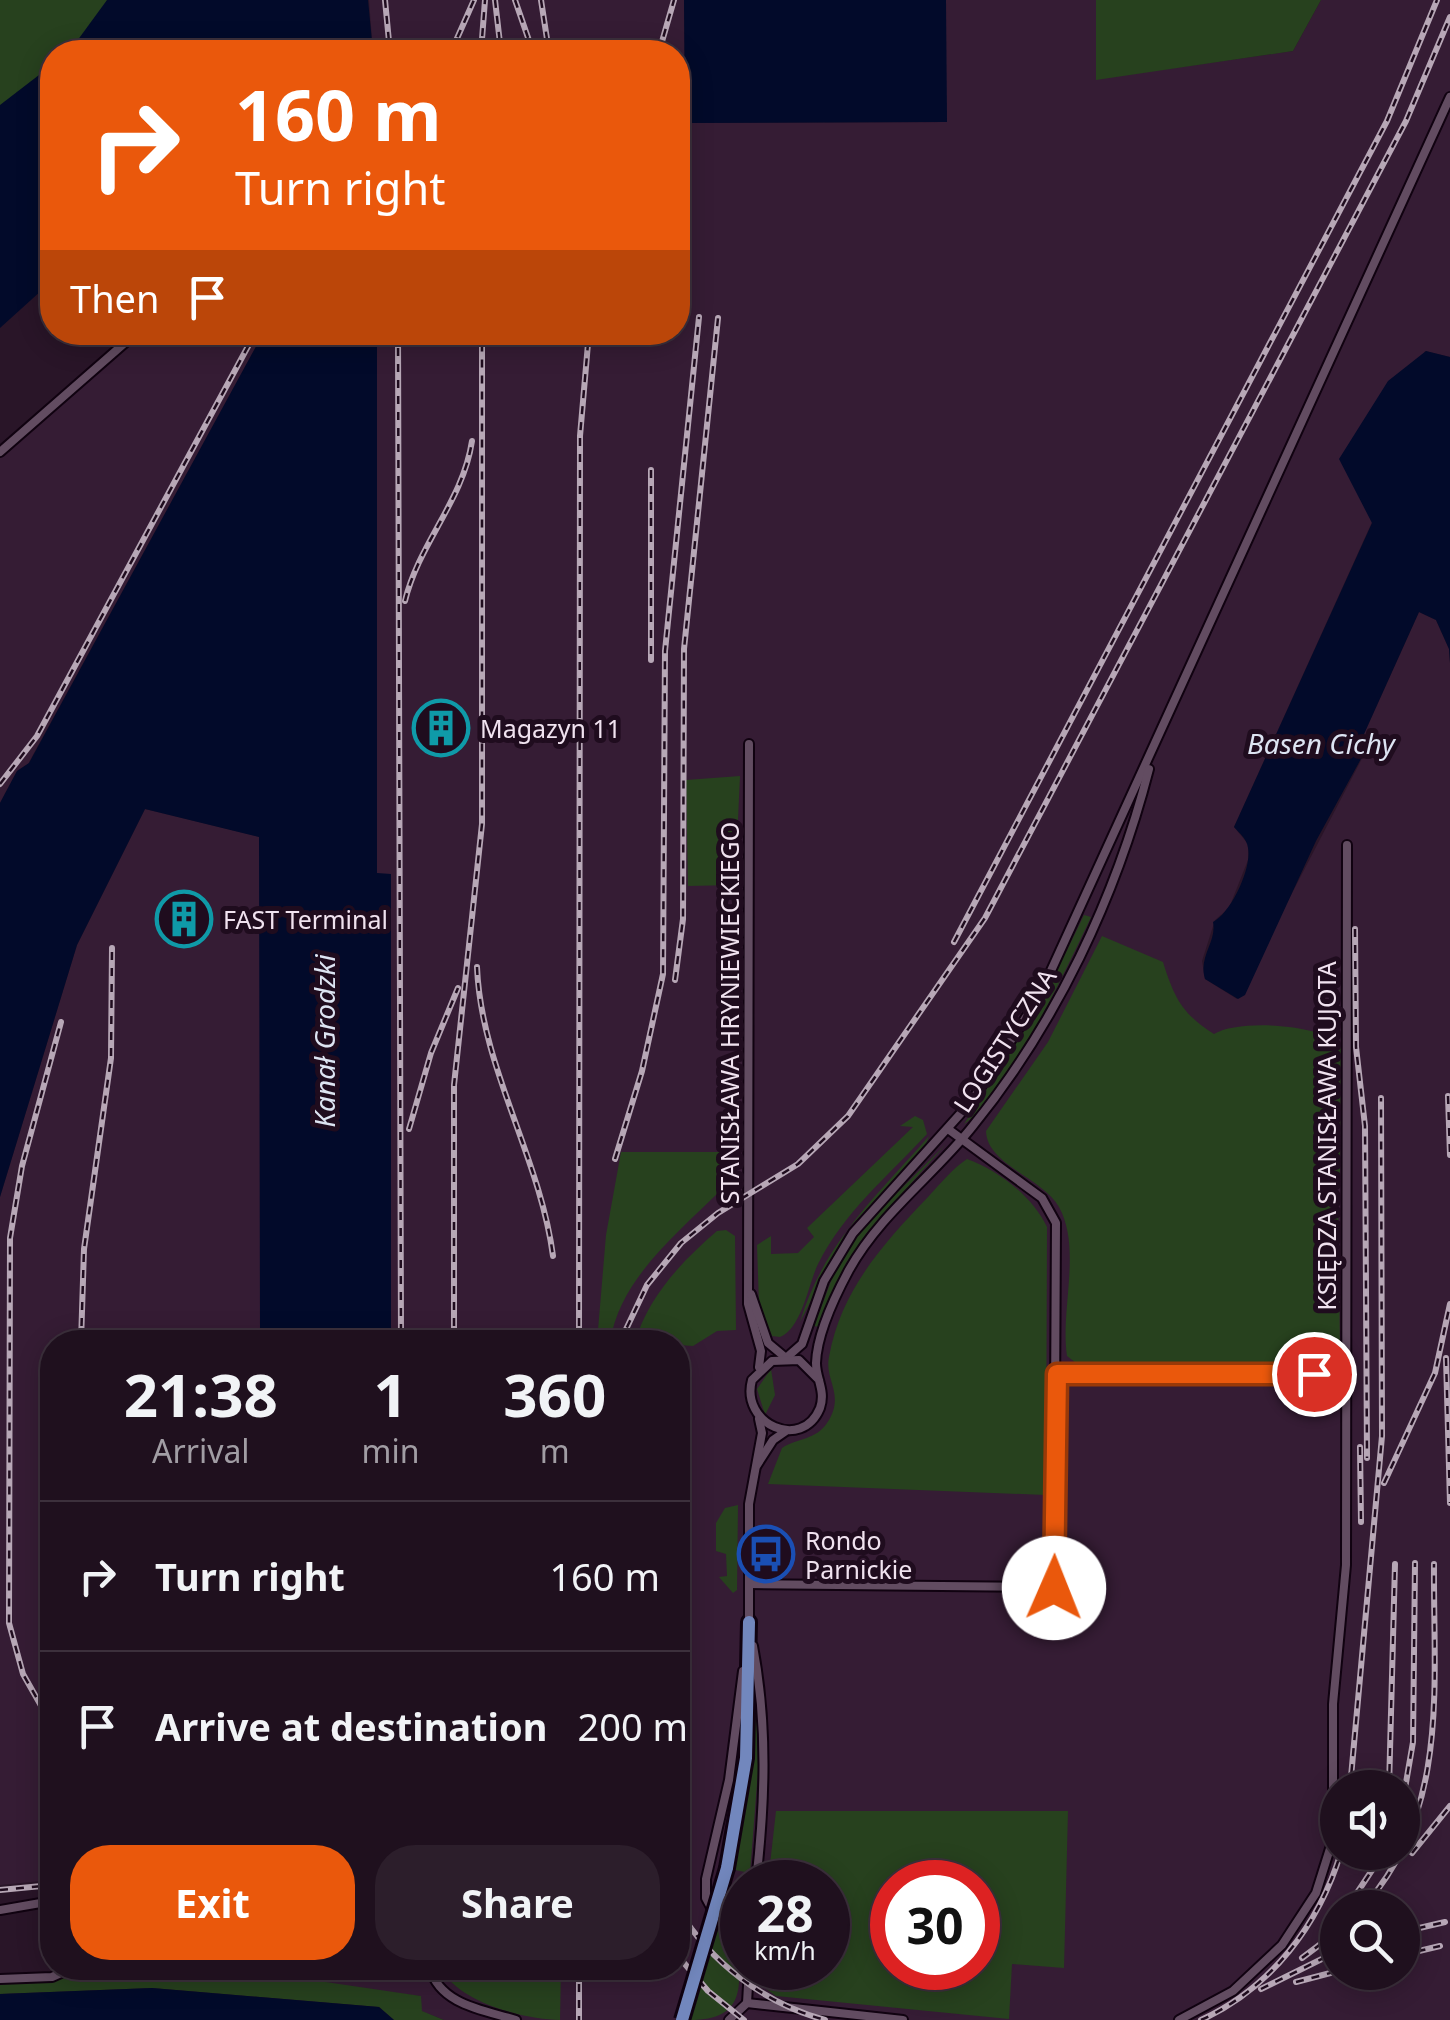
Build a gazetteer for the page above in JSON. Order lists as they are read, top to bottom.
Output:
{
  "streets": {
    "street": ["STANISŁAWA HRYNIEWIECKIEGO", "LOGISTYCZNA", "KSIĘDZA STANISŁAWA KUJOTA"]
  },
  "crossings": [
    ["STANISŁAWA HRYNIEWIECKIEGO", "LOGISTYCZNA"]
  ],
  "water": ["Basen Cichy", "Kanał Grodzki"],
  "places": {
    "building": ["Magazyn 11", "FAST Terminal"],
    "bus stop": ["Rondo Parnickie"]
  },
  "page": {
    "turn": ["160 m", "Turn right"],
    "then": "Then",
    "eta": [
      "21:38",
      "Arrival",
      "1",
      "min",
      "360",
      "m"
    ],
    "list": [
      {
        "name": "Turn right",
        "value": "160 m"
      },
      {
        "name": "Arrive at destination",
        "value": "200 m"
      }
    ],
    "buttons": ["Exit", "Share"],
    "speed": "28 km/h",
    "limit": "30"
  }
}
